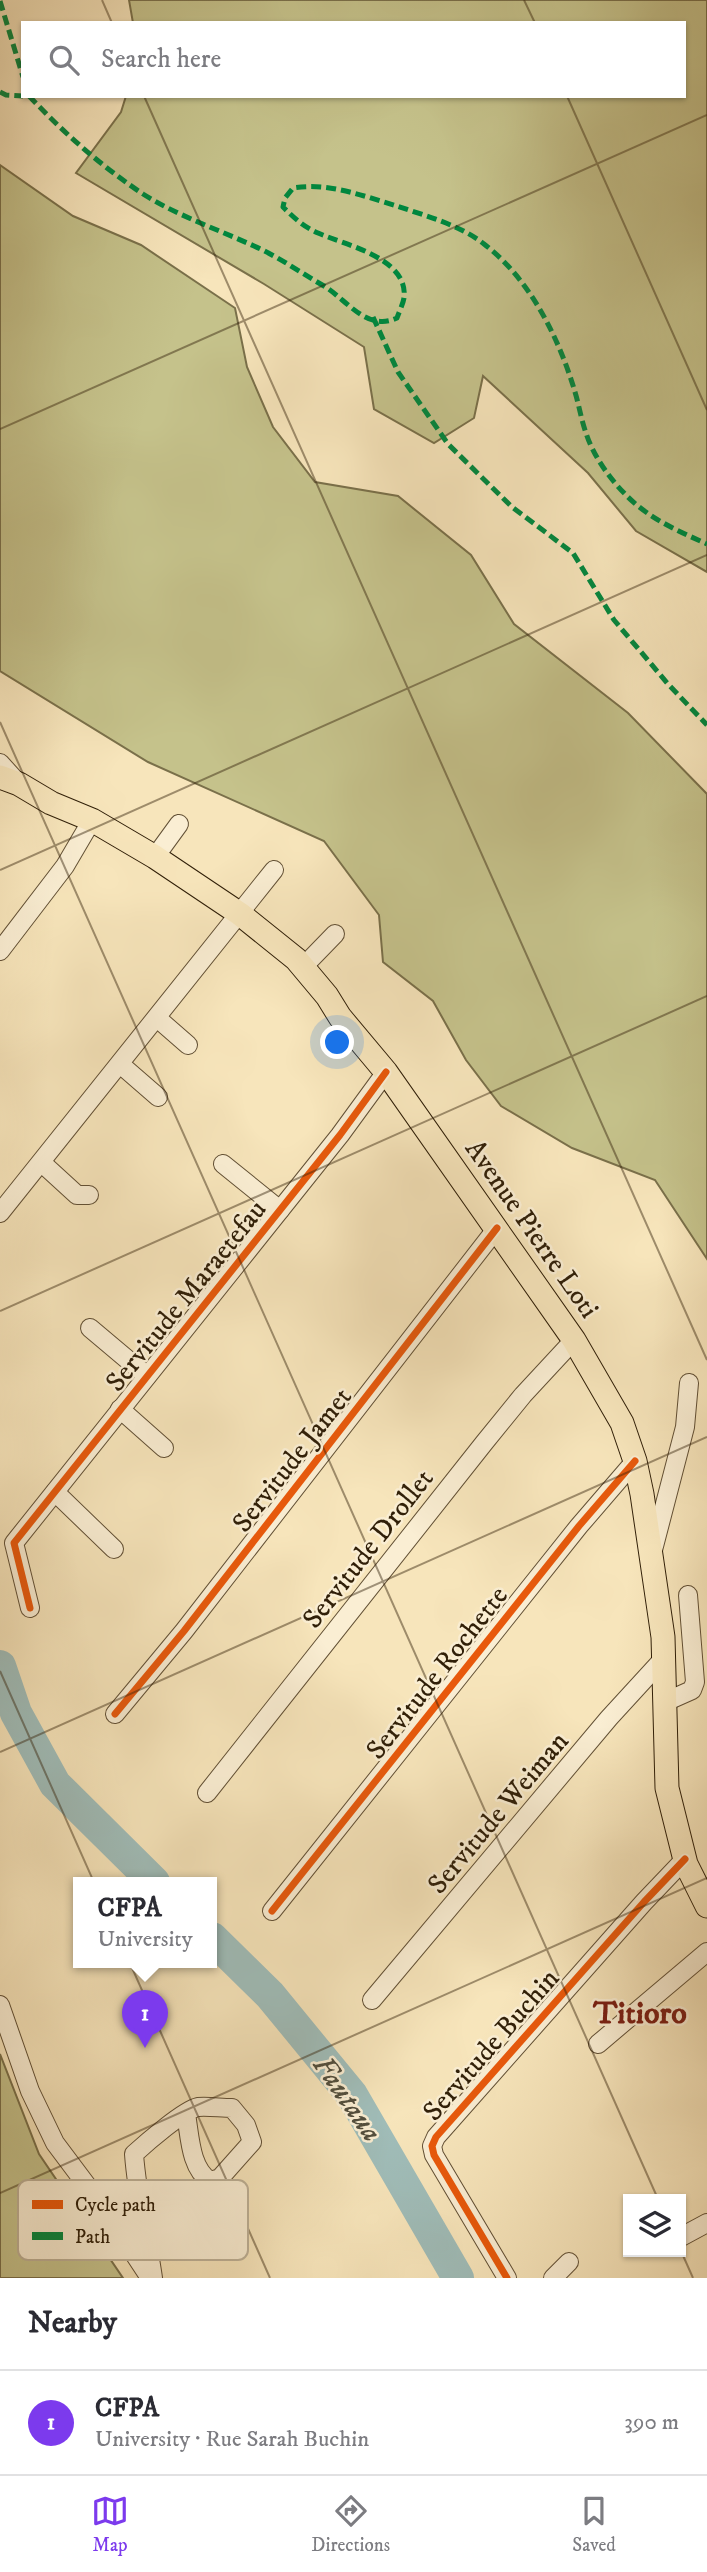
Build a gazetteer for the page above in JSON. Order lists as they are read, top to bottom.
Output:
{
  "streets": {
    "main road": ["Avenue Pierre Loti"],
    "street": [
      "Servitude Maraetefau",
      "Servitude Jamet",
      "Servitude Drollet",
      "Servitude Rochette",
      "Servitude Weiman",
      "Servitude Buchin"
    ]
  },
  "crossings": [
    ["Avenue Pierre Loti", "Servitude Maraetefau"],
    ["Avenue Pierre Loti", "Servitude Jamet"],
    ["Avenue Pierre Loti", "Servitude Drollet"],
    ["Avenue Pierre Loti", "Servitude Rochette"],
    ["Avenue Pierre Loti", "Servitude Weiman"],
    ["Avenue Pierre Loti", "Servitude Buchin"]
  ],
  "districts": ["Titioro"],
  "water": ["Fautaua"],
  "legend": ["Cycle path", "Path"],
  "page": {
    "search": "Search here",
    "popup": ["CFPA", "University"],
    "pins": "1",
    "heading": "Nearby",
    "list": [
      {
        "mark": "1",
        "name": "CFPA",
        "note": "University · Rue Sarah Buchin",
        "value": "390 m"
      }
    ],
    "nav": ["Map", "Directions", "Saved"]
  }
}
